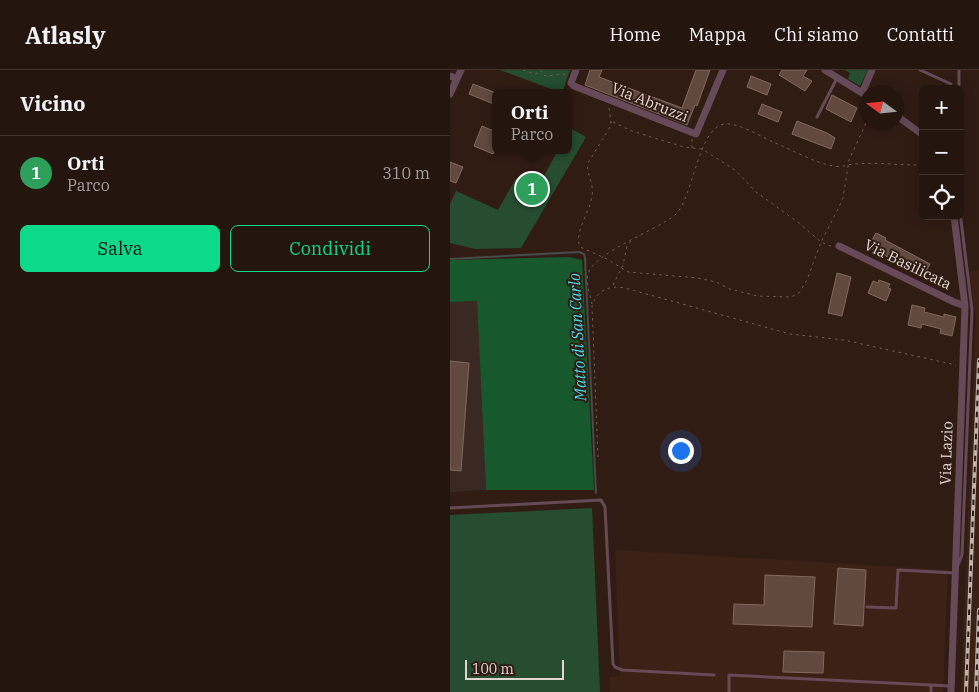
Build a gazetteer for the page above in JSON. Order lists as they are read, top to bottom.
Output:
{
  "streets": {
    "street": ["Via Abruzzi", "Via Basilicata", "Via Lazio"]
  },
  "crossings": [
    ["Via Basilicata", "Via Lazio"]
  ],
  "water": ["Matto di San Carlo"],
  "scale_bar": "100 m",
  "north": "left",
  "page": {
    "header": "Atlasly",
    "nav": [
      "Home",
      "Mappa",
      "Chi siamo",
      "Contatti"
    ],
    "heading": "Vicino",
    "map_buttons": ["+", "−"],
    "popup": ["Orti", "Parco"],
    "list": [
      {
        "mark": "1",
        "name": "Orti",
        "note": "Parco",
        "value": "310 m"
      }
    ],
    "pins": "1",
    "buttons": ["Salva", "Condividi"],
    "scale": "100 m"
  }
}
